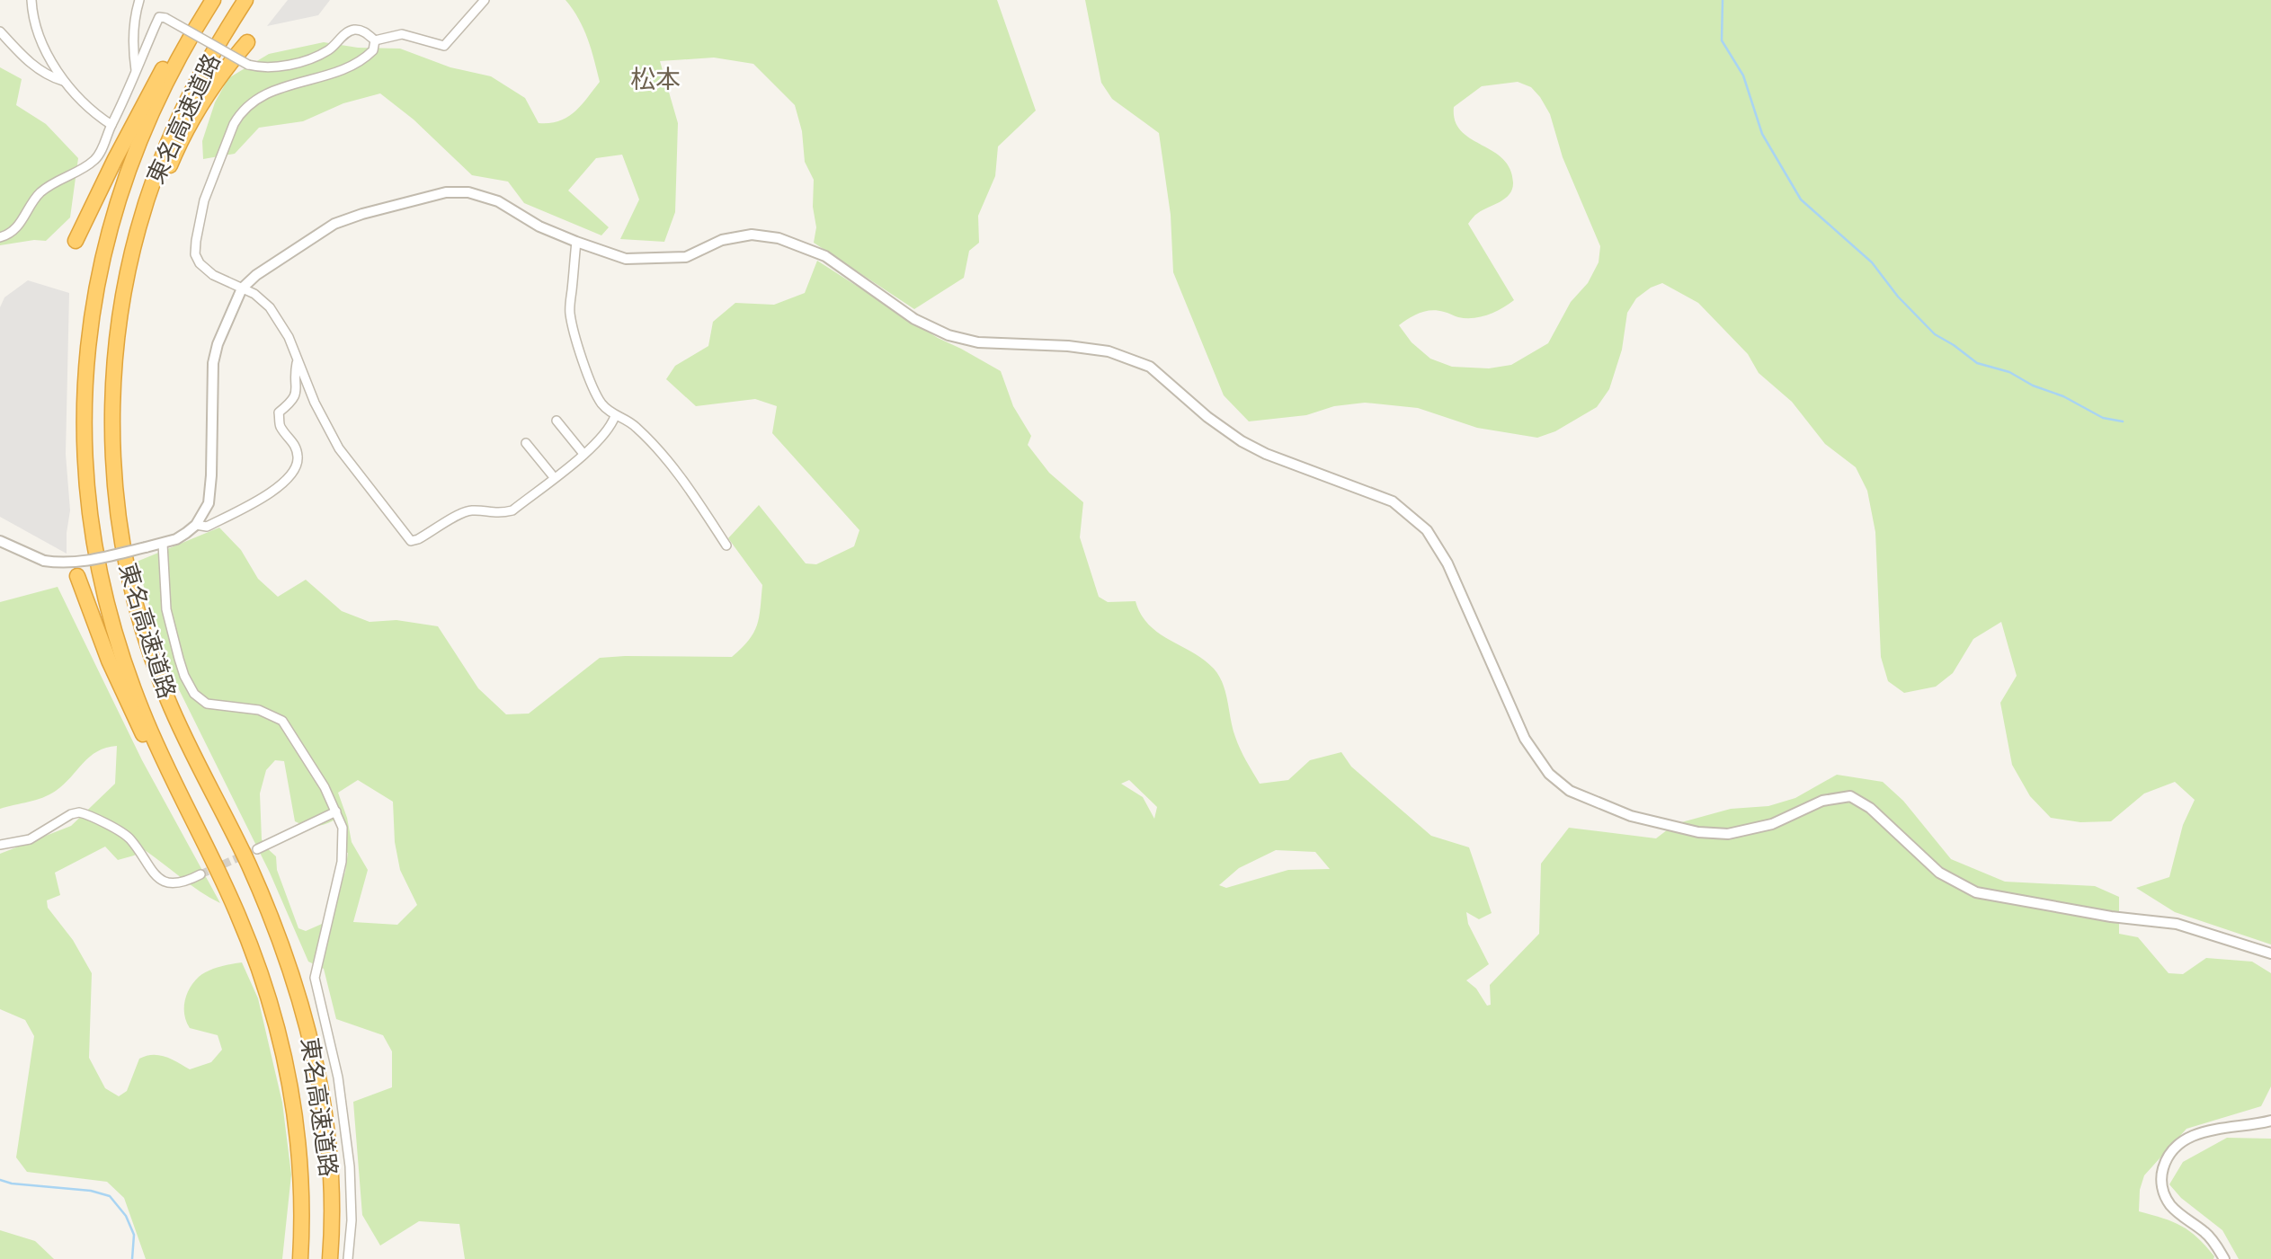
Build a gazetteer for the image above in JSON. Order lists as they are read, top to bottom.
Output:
{
  "streets": {
    "highway": ["東名高速道路"]
  },
  "districts": ["松本"]
}
